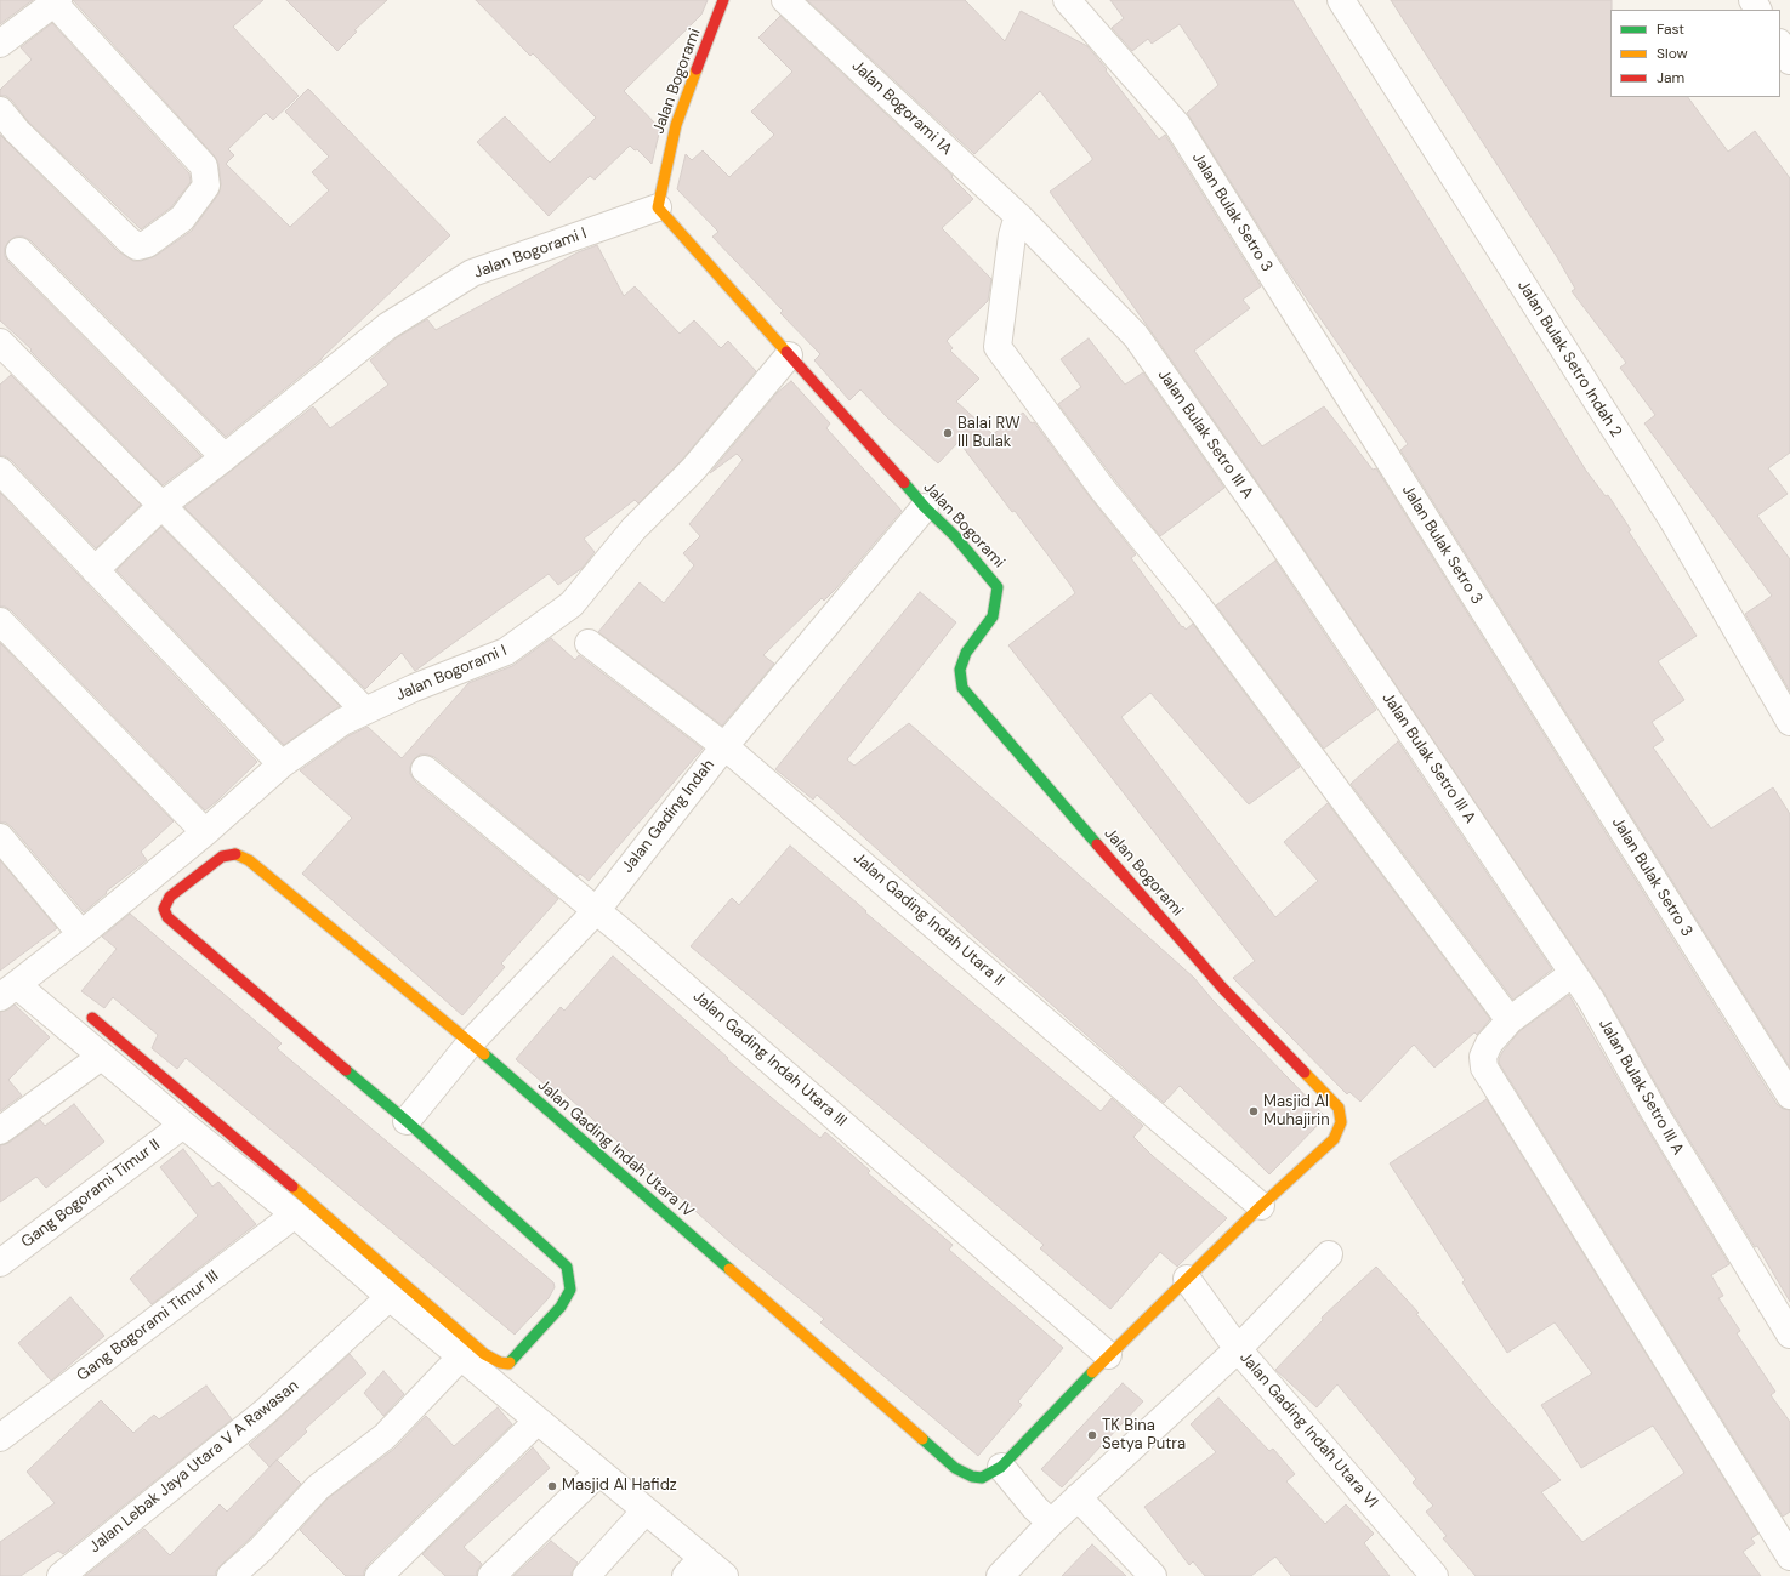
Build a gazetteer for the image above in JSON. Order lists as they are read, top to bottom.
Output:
{
  "streets": {
    "street": [
      "Jalan Bogorami",
      "Jalan Bogorami 1A",
      "Jalan Bulak Setro 3",
      "Jalan Bogorami I",
      "Jalan Bulak Setro Indah 2",
      "Jalan Bulak Setro III A",
      "Jalan Gading Indah",
      "Jalan Gading Indah Utara II",
      "Jalan Gading Indah Utara III",
      "Jalan Gading Indah Utara IV",
      "Gang Bogorami Timur II",
      "Gang Bogorami Timur III",
      "Jalan Gading Indah Utara VI",
      "Jalan Lebak Jaya Utara V A Rawasan"
    ]
  },
  "crossings": [
    ["Jalan Bogorami", "Jalan Bogorami I"],
    ["Jalan Bogorami", "Jalan Gading Indah"],
    ["Jalan Bogorami", "Jalan Gading Indah Utara II"],
    ["Jalan Bogorami 1A", "Jalan Bulak Setro III A"],
    ["Jalan Gading Indah", "Jalan Gading Indah Utara II"],
    ["Jalan Gading Indah", "Jalan Gading Indah Utara III"],
    ["Jalan Gading Indah", "Jalan Gading Indah Utara IV"]
  ],
  "places": [
    "Balai RW III Bulak",
    "Masjid Al Muhajirin",
    "TK Bina Setya Putra",
    "Masjid Al Hafidz"
  ],
  "legend": ["Fast", "Slow", "Jam"]
}
